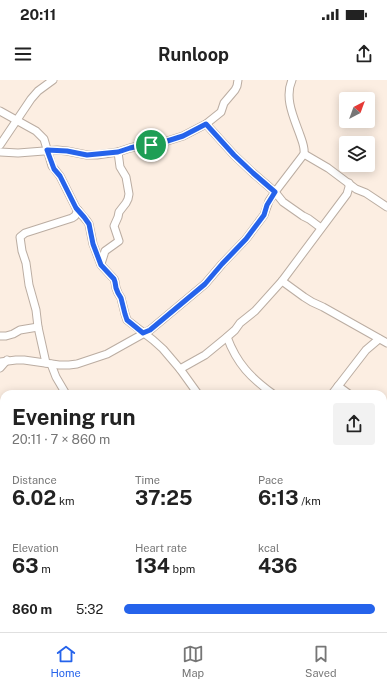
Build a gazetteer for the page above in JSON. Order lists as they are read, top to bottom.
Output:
{
  "north": "top right",
  "page": {
    "status": "20:11",
    "header": "Runloop",
    "heading": ["Evening run", "20:11 · 7 × 860 m"],
    "stats": [
      ["Distance", "6.02 km"],
      ["Time", "37:25"],
      ["Pace", "6:13 /km"],
      ["Elevation", "63 m"],
      ["Heart rate", "134 bpm"],
      ["kcal", "436"]
    ],
    "list": [
      {
        "name": "860 m",
        "note": "5:32"
      }
    ],
    "tabs": ["Home", "Map", "Saved"]
  }
}
